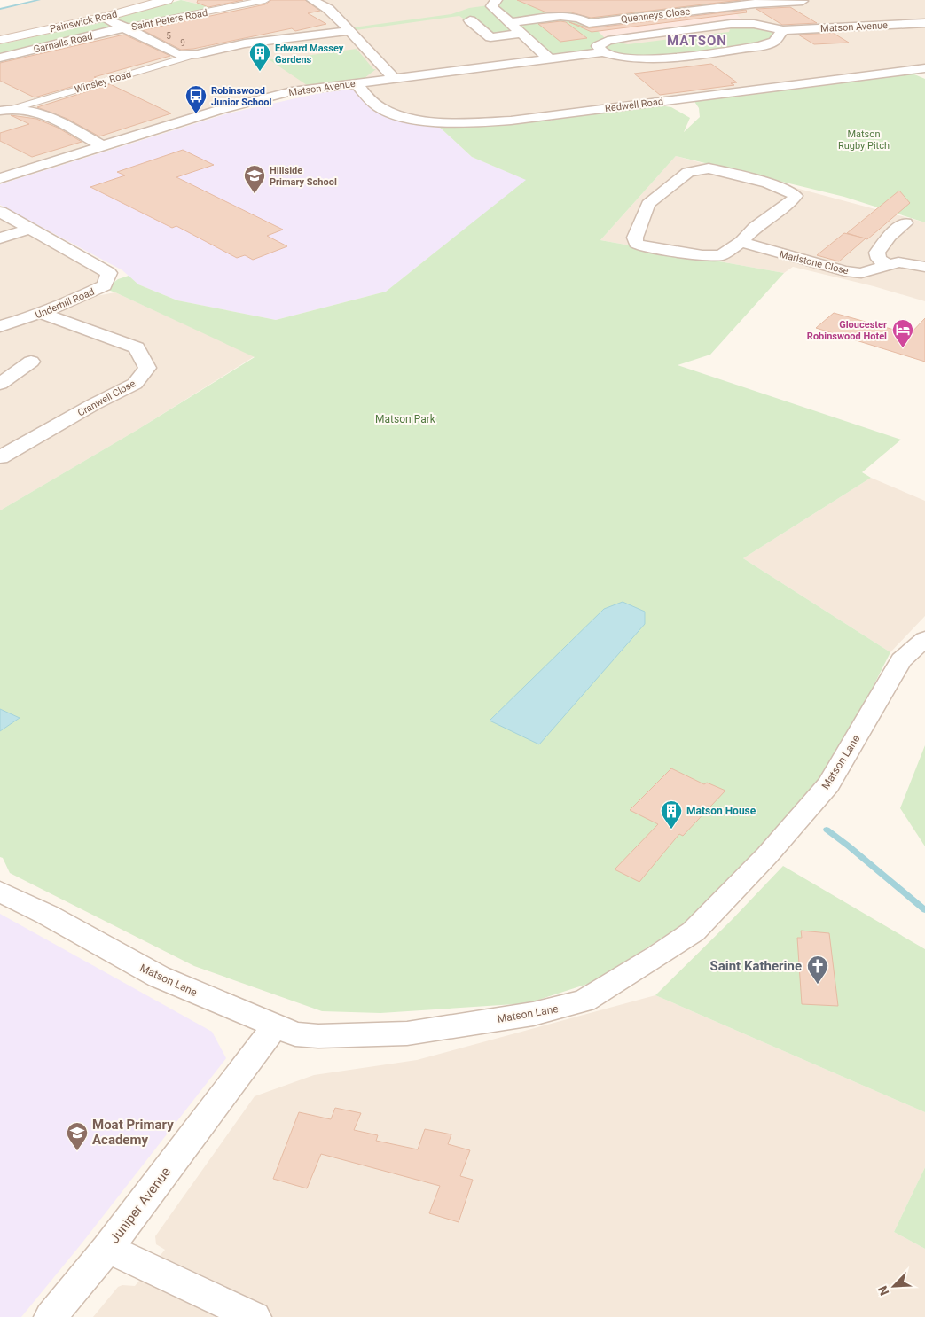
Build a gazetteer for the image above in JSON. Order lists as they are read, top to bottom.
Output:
{
  "streets": {
    "main road": ["Painswick Road"],
    "street": [
      "Quenneys Close",
      "Saint Peters Road",
      "Matson Avenue",
      "Garnalls Road",
      "Winsley Road",
      "Redwell Road",
      "Marlstone Close",
      "Underhill Road",
      "Cranwell Close",
      "Matson Lane",
      "Juniper Avenue"
    ]
  },
  "crossings": [
    ["Saint Peters Road", "Garnalls Road"],
    ["Matson Avenue", "Winsley Road"],
    ["Matson Avenue", "Redwell Road"],
    ["Underhill Road", "Cranwell Close"],
    ["Matson Lane", "Juniper Avenue"]
  ],
  "districts": ["MATSON"],
  "parks": ["Matson Rugby Pitch", "Matson Park"],
  "places": {
    "building": ["Edward Massey Gardens", "Matson House"],
    "bus stop": ["Robinswood Junior School"],
    "school or university": ["Hillside Primary School", "Moat Primary Academy"],
    "hotel": ["Gloucester Robinswood Hotel"],
    "church": ["Saint Katherine"]
  },
  "house_numbers": ["5", "9"],
  "north": "bottom left"
}
